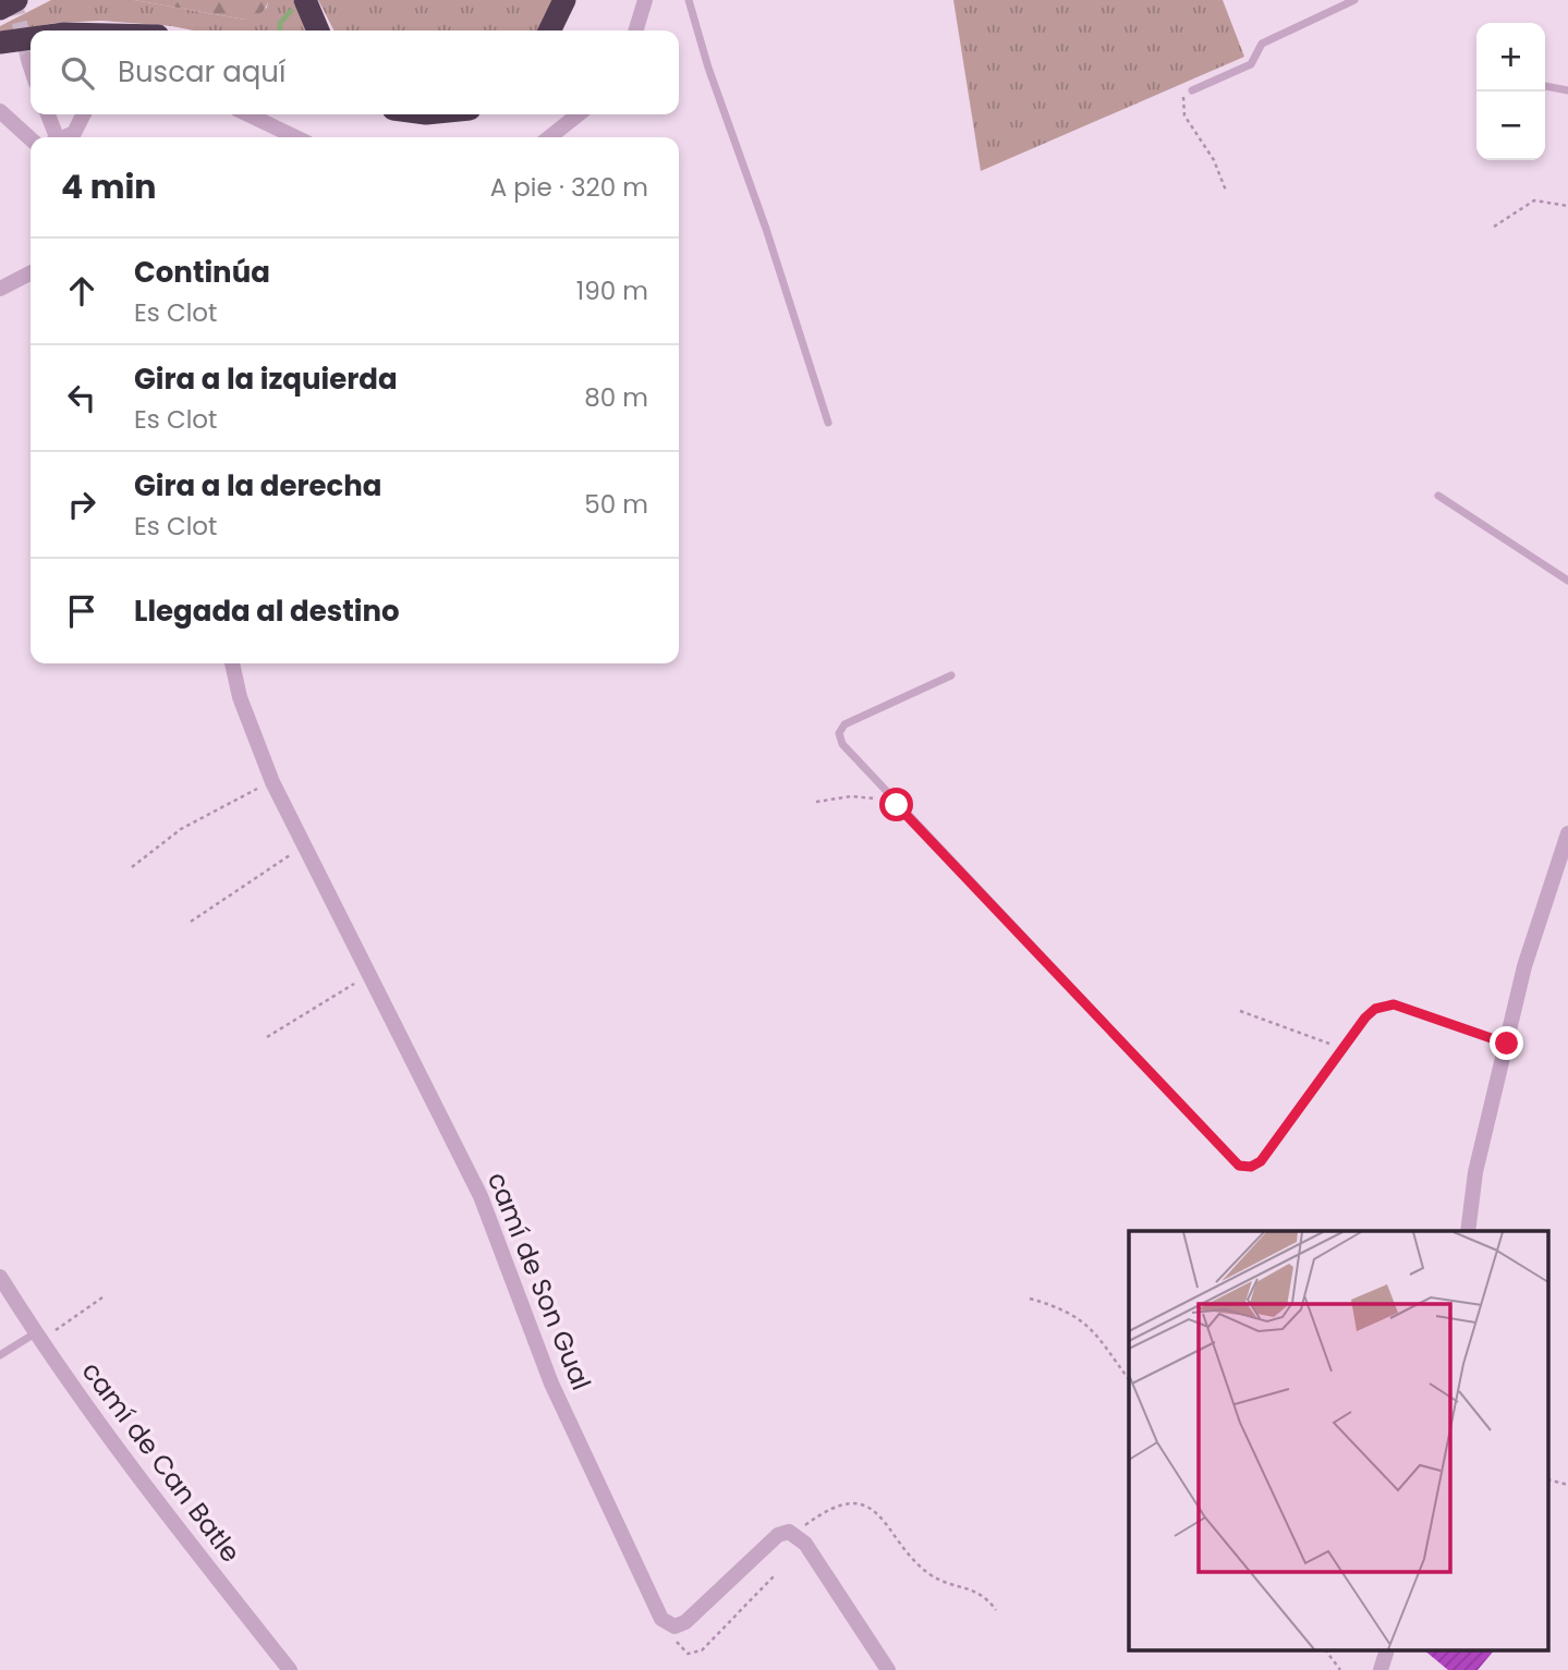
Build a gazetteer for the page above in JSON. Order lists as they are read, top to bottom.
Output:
{
  "streets": {
    "street": ["camí de Son Gual", "camí de Can Batle"]
  },
  "page": {
    "map_buttons": ["+", "−"],
    "search": "Buscar aquí",
    "heading": ["4 min", "A pie · 320 m"],
    "list": [
      ["Continúa", "Es Clot", "190 m"],
      ["Gira a la izquierda", "Es Clot", "80 m"],
      ["Gira a la derecha", "Es Clot", "50 m"],
      "Llegada al destino"
    ]
  }
}
